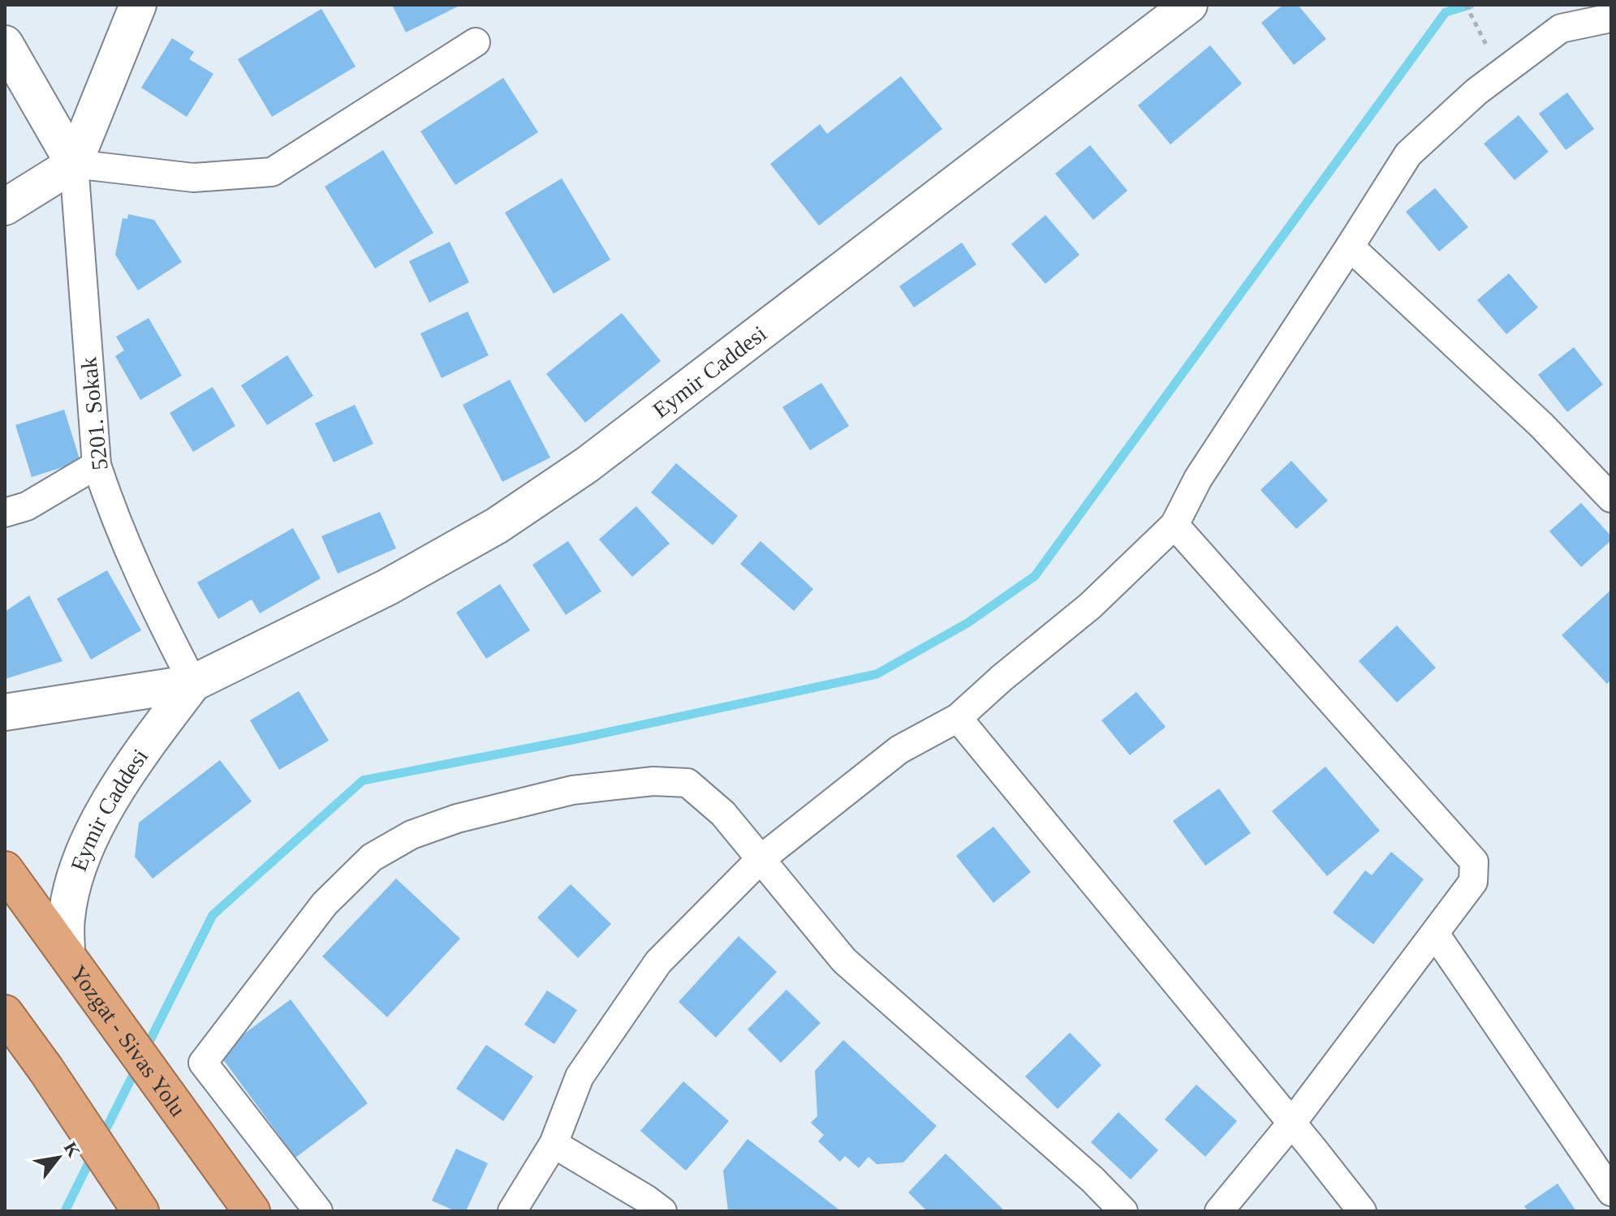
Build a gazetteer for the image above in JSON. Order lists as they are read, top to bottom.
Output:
{
  "streets": {
    "highway": ["Yozgat - Sivas Yolu"],
    "main road": ["Eymir Caddesi"],
    "street": ["5201. Sokak"]
  },
  "crossings": [
    ["Eymir Caddesi", "5201. Sokak"],
    ["Eymir Caddesi", "Yozgat - Sivas Yolu"]
  ],
  "north": "top right"
}
